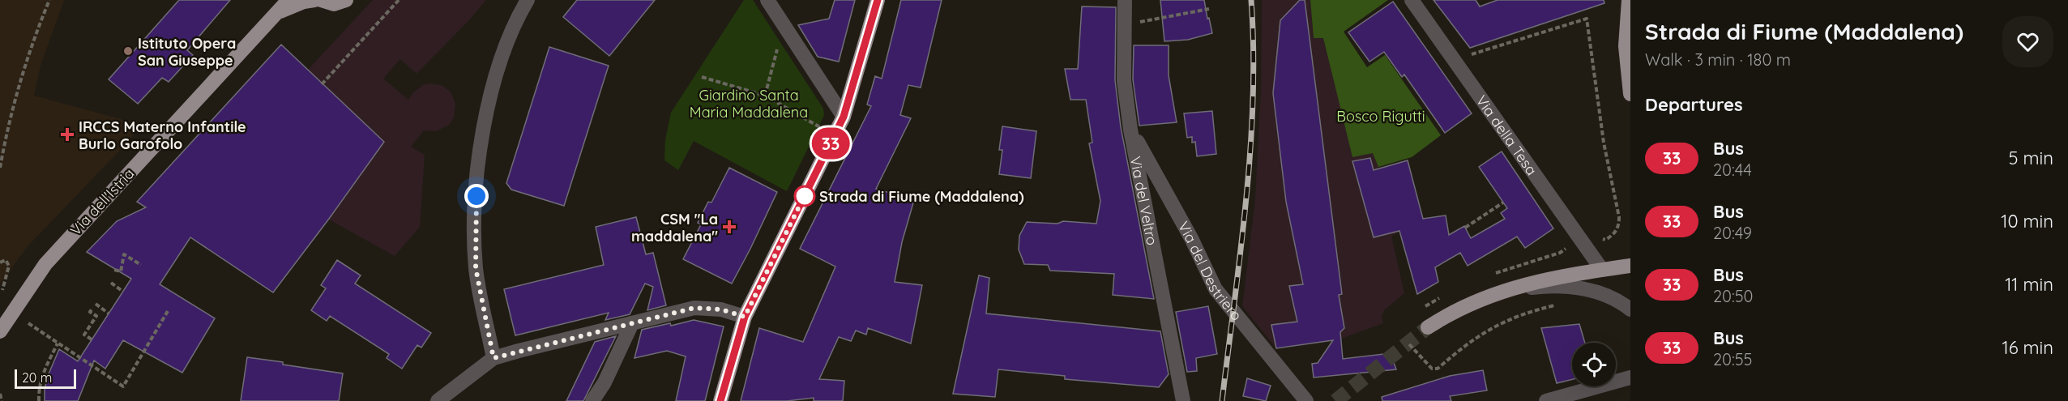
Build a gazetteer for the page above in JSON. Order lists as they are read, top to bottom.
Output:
{
  "streets": {
    "main road": ["Via dell'Istria"],
    "street": ["Via della Tesa", "Via del Veltro", "Via del Destriero"]
  },
  "crossings": [
    ["Via del Veltro", "Via del Destriero"]
  ],
  "parks": ["Giardino Santa Maria Maddalena", "Bosco Rigutti"],
  "places": {
    "other": ["Istituto Opera San Giuseppe", "Strada di Fiume (Maddalena)"],
    "health": ["IRCCS Materno Infantile Burlo Garofolo", "CSM \"La maddalena\""]
  },
  "lines": ["bus line 33"],
  "scale_bar": "20 m",
  "page": {
    "on_map": "33",
    "heading": [
      ["Strada di Fiume (Maddalena)", "Walk · 3 min · 180 m"],
      "Departures"
    ],
    "list": [
      {
        "mark": "33",
        "name": "Bus",
        "note": "20:44",
        "value": "5 min"
      },
      {
        "mark": "33",
        "name": "Bus",
        "note": "20:49",
        "value": "10 min"
      },
      {
        "mark": "33",
        "name": "Bus",
        "note": "20:50",
        "value": "11 min"
      },
      {
        "mark": "33",
        "name": "Bus",
        "note": "20:55",
        "value": "16 min"
      }
    ],
    "scale": "20 m"
  }
}
